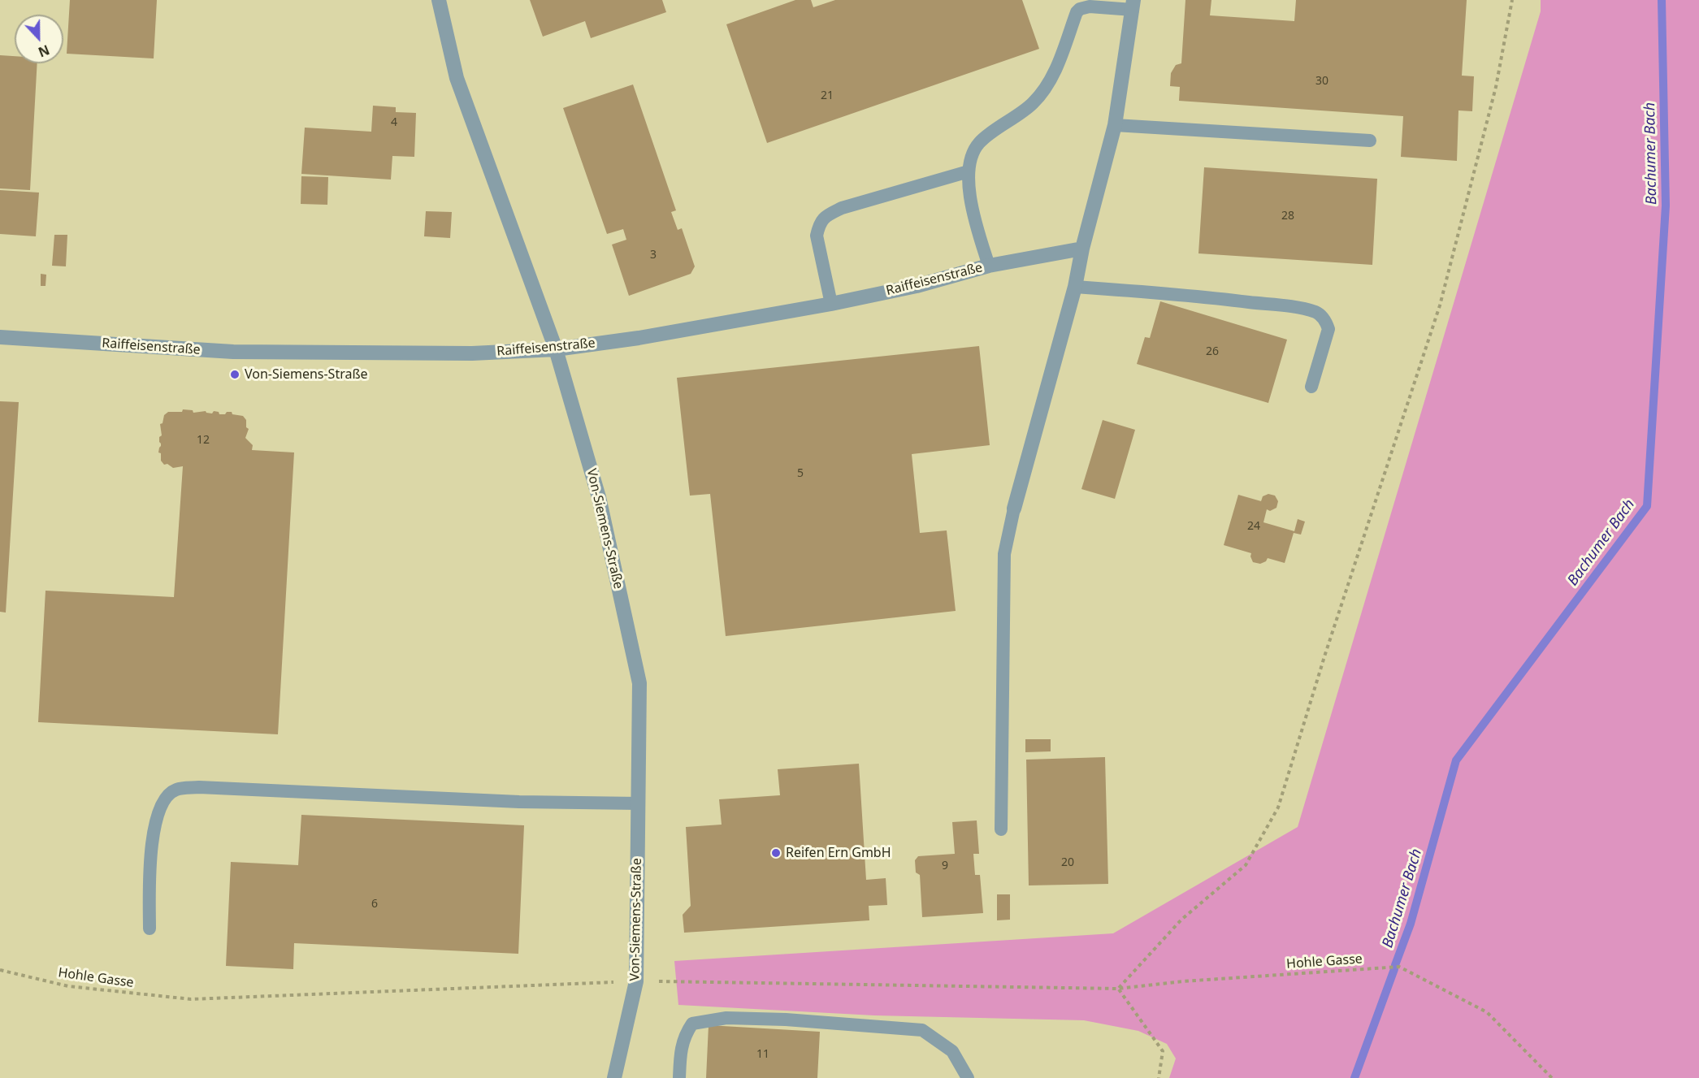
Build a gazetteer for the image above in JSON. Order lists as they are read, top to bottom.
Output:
{
  "streets": {
    "street": ["Raiffeisenstraße", "Von-Siemens-Straße"],
    "path": ["Hohle Gasse"]
  },
  "crossings": [
    ["Raiffeisenstraße", "Von-Siemens-Straße"]
  ],
  "water": ["Bachumer Bach"],
  "places": ["Von-Siemens-Straße", "Reifen Ern GmbH"],
  "house_numbers": [
    "30",
    "21",
    "4",
    "28",
    "3",
    "26",
    "12",
    "5",
    "24",
    "20",
    "9",
    "6",
    "11"
  ],
  "north": "bottom"
}
